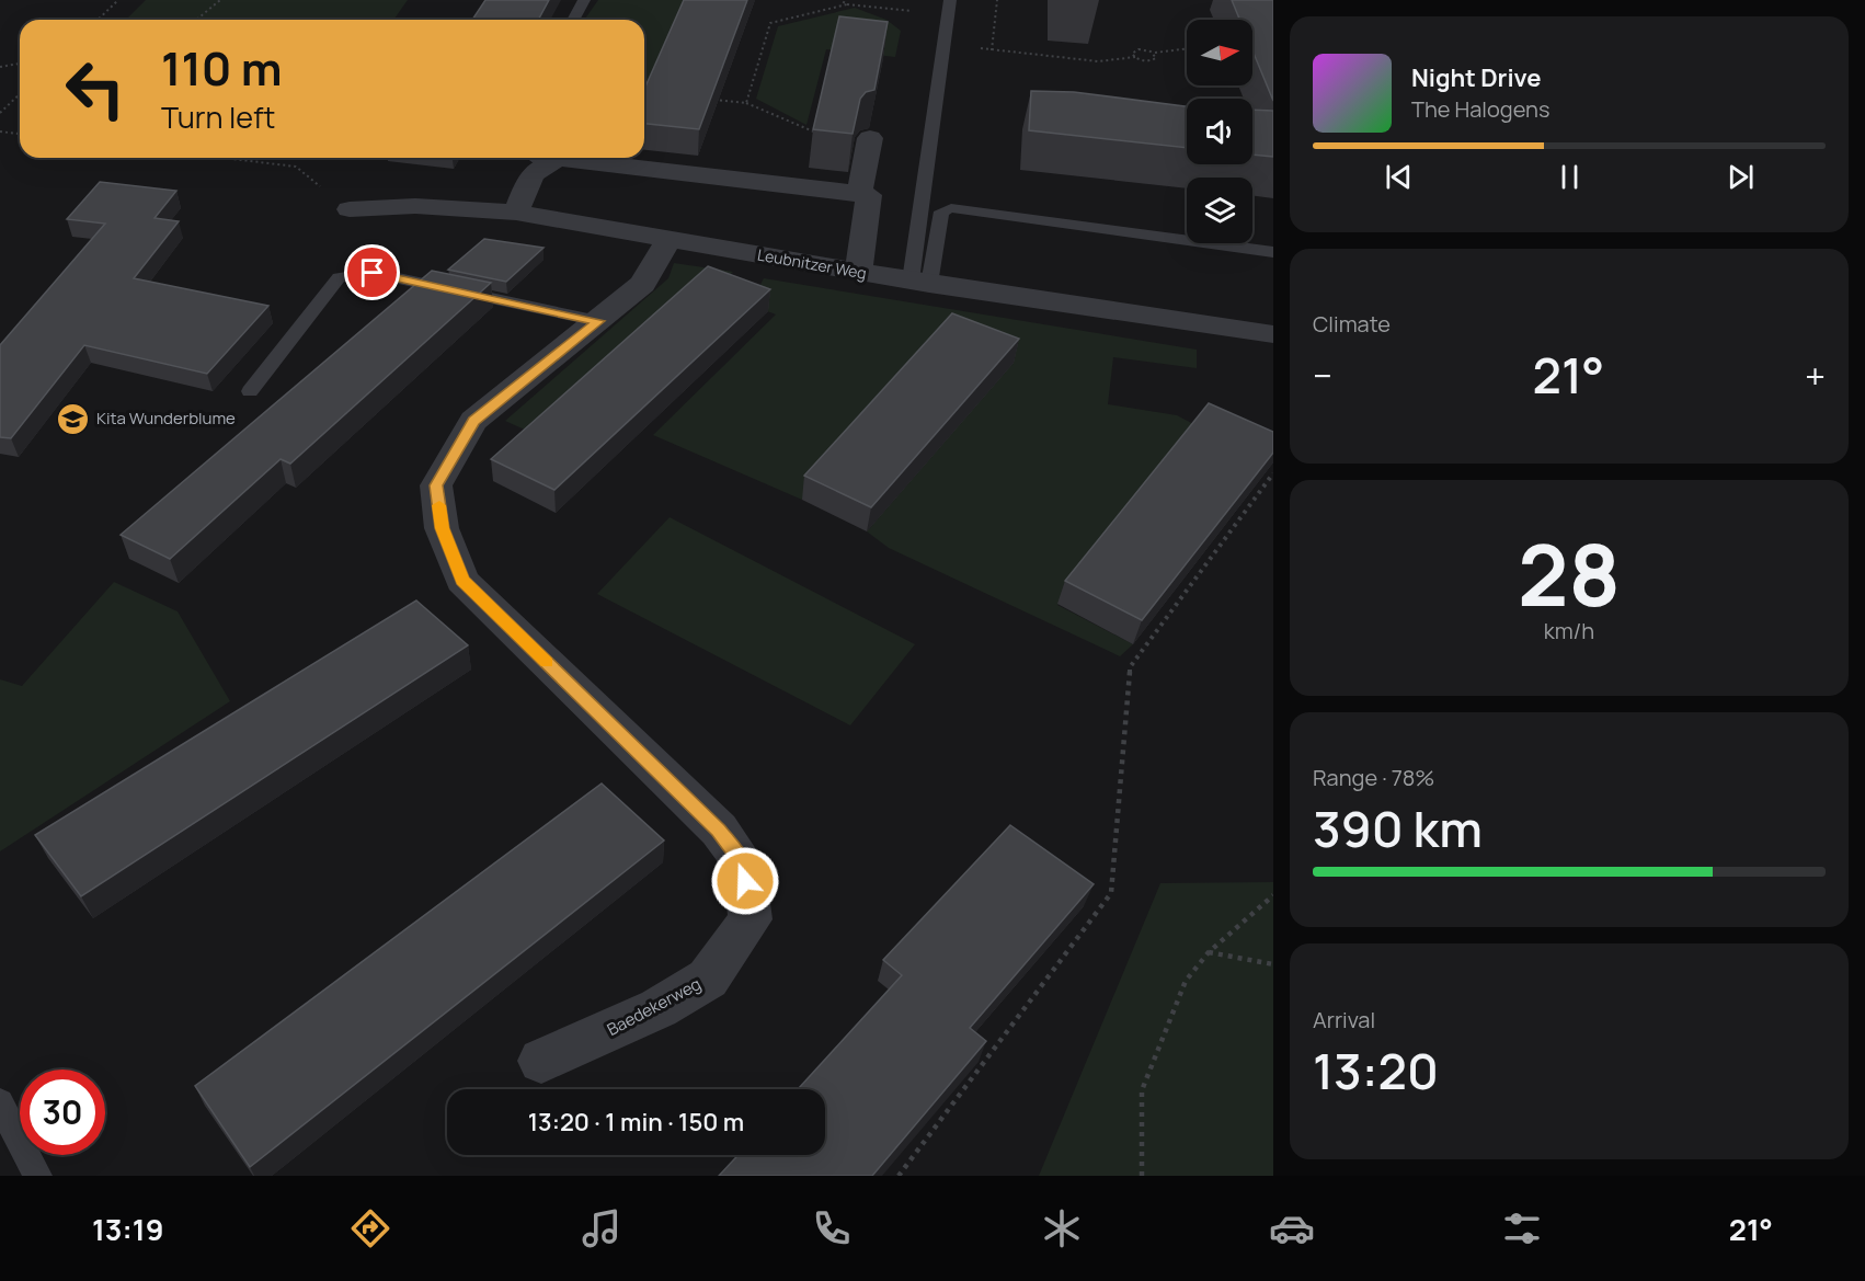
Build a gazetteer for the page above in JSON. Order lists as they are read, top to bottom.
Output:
{
  "streets": {
    "street": ["Leubnitzer Weg", "Baedekerweg"]
  },
  "crossings": [
    ["Leubnitzer Weg", "Baedekerweg"]
  ],
  "places": {
    "school or university": ["Kita Wunderblume"]
  },
  "north": "right",
  "page": {
    "turn": ["110 m", "Turn left"],
    "song": ["Night Drive", "The Halogens"],
    "tile": [
      "Climate",
      ["28", "km/h"],
      ["Range · 78%", "390 km"],
      ["Arrival", "13:20"]
    ],
    "heat": ["−", "21°", "+"],
    "limit": "30",
    "trip": "13:20 · 1 min · 150 m",
    "tabs": ["13:19", "21°"]
  }
}
